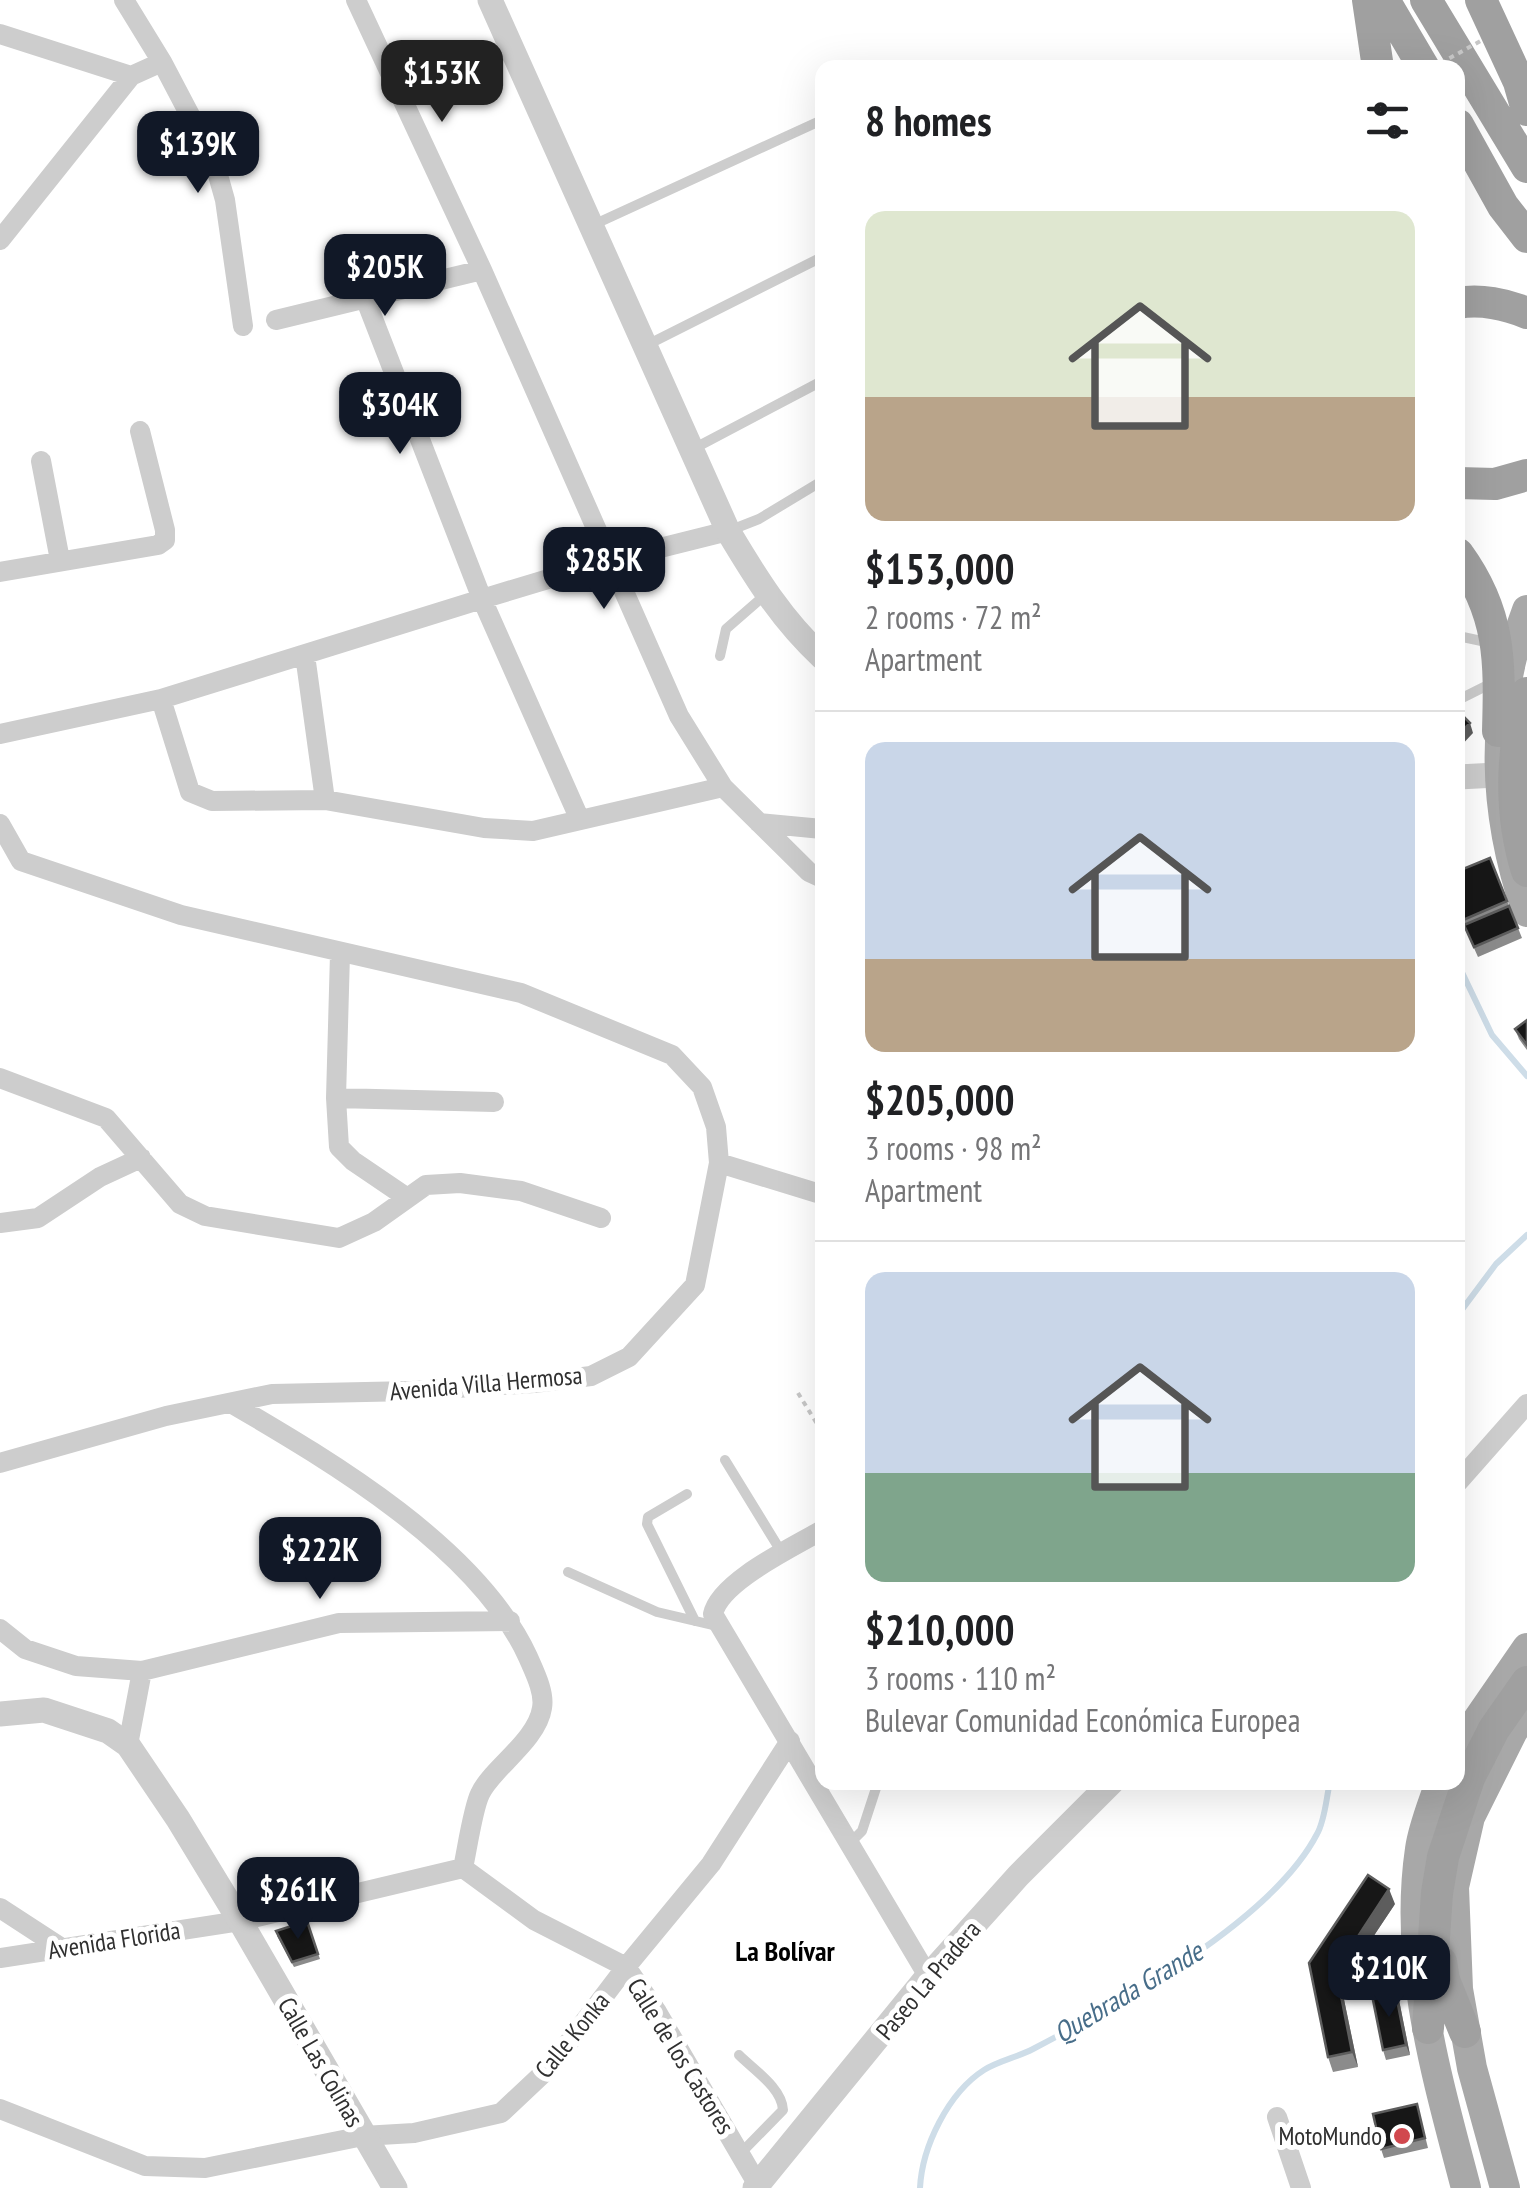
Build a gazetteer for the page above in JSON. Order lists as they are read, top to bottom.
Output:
{
  "streets": {
    "street": [
      "Avenida Villa Hermosa",
      "Avenida Florida",
      "Paseo La Pradera",
      "Calle Konka",
      "Calle de los Castores",
      "Calle Las Colinas"
    ]
  },
  "crossings": [
    ["Avenida Florida", "Calle de los Castores"],
    ["Avenida Florida", "Calle Las Colinas"],
    ["Paseo La Pradera", "Calle de los Castores"],
    ["Calle Konka", "Calle de los Castores"],
    ["Calle Konka", "Calle Las Colinas"]
  ],
  "districts": ["La Bolívar"],
  "water": ["Quebrada Grande"],
  "places": ["MotoMundo"],
  "page": {
    "price": [
      "$153K",
      "$139K",
      "$205K",
      "$304K",
      "$285K",
      "$222K",
      "$261K",
      "$210K"
    ],
    "heading": "8 homes",
    "list": [
      {
        "name": "$153,000",
        "note": "2 rooms · 72 m² · Apartment"
      },
      {
        "name": "$205,000",
        "note": "3 rooms · 98 m² · Apartment"
      },
      {
        "name": "$210,000",
        "note": "3 rooms · 110 m² · Bulevar Comunidad Económica Europea"
      }
    ]
  }
}
